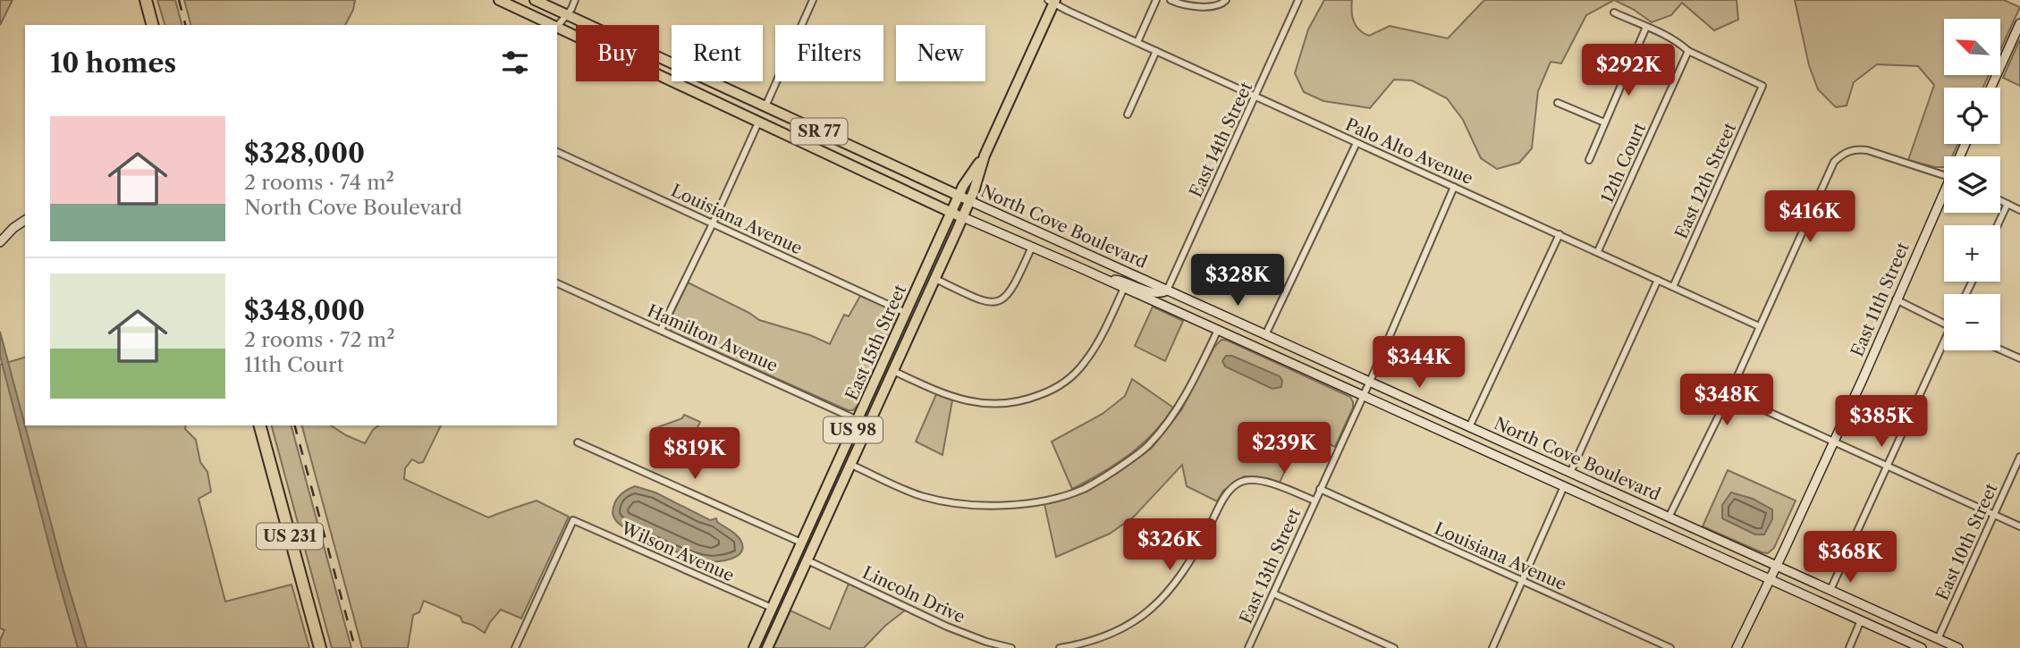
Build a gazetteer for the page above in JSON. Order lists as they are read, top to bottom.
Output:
{
  "streets": {
    "highway": ["US 231"],
    "main road": [
      "SR 77",
      "North Cove Boulevard",
      "East 11th Street",
      "East 15th Street",
      "US 98"
    ],
    "street": [
      "East 14th Street",
      "Palo Alto Avenue",
      "12th Court",
      "East 12th Street",
      "Louisiana Avenue",
      "Hamilton Avenue",
      "East 10th Street",
      "Wilson Avenue",
      "East 13th Street",
      "Lincoln Drive"
    ]
  },
  "crossings": [
    ["East 14th Street", "Palo Alto Avenue"],
    ["East 14th Street", "North Cove Boulevard"],
    ["Palo Alto Avenue", "12th Court"],
    ["Palo Alto Avenue", "East 12th Street"],
    ["Palo Alto Avenue", "East 15th Street"],
    ["Palo Alto Avenue", "East 13th Street"],
    ["12th Court", "East 12th Street"],
    ["Louisiana Avenue", "East 15th Street"],
    ["Louisiana Avenue", "East 13th Street"],
    ["North Cove Boulevard", "East 11th Street"],
    ["North Cove Boulevard", "East 15th Street"],
    ["North Cove Boulevard", "East 10th Street"],
    ["North Cove Boulevard", "East 13th Street"],
    ["Hamilton Avenue", "East 15th Street"],
    ["East 15th Street", "Wilson Avenue"],
    ["East 15th Street", "Lincoln Drive"]
  ],
  "north": "top left",
  "page": {
    "map_buttons": ["+", "−"],
    "chip": [
      "Buy",
      "Rent",
      "Filters",
      "New"
    ],
    "heading": "10 homes",
    "price": [
      "$292K",
      "$416K",
      "$328K",
      "$344K",
      "$348K",
      "$385K",
      "$239K",
      "$819K",
      "$326K",
      "$368K"
    ],
    "list": [
      {
        "name": "$328,000",
        "note": "2 rooms · 74 m² · North Cove Boulevard"
      },
      {
        "name": "$348,000",
        "note": "2 rooms · 72 m² · 11th Court"
      }
    ]
  }
}
